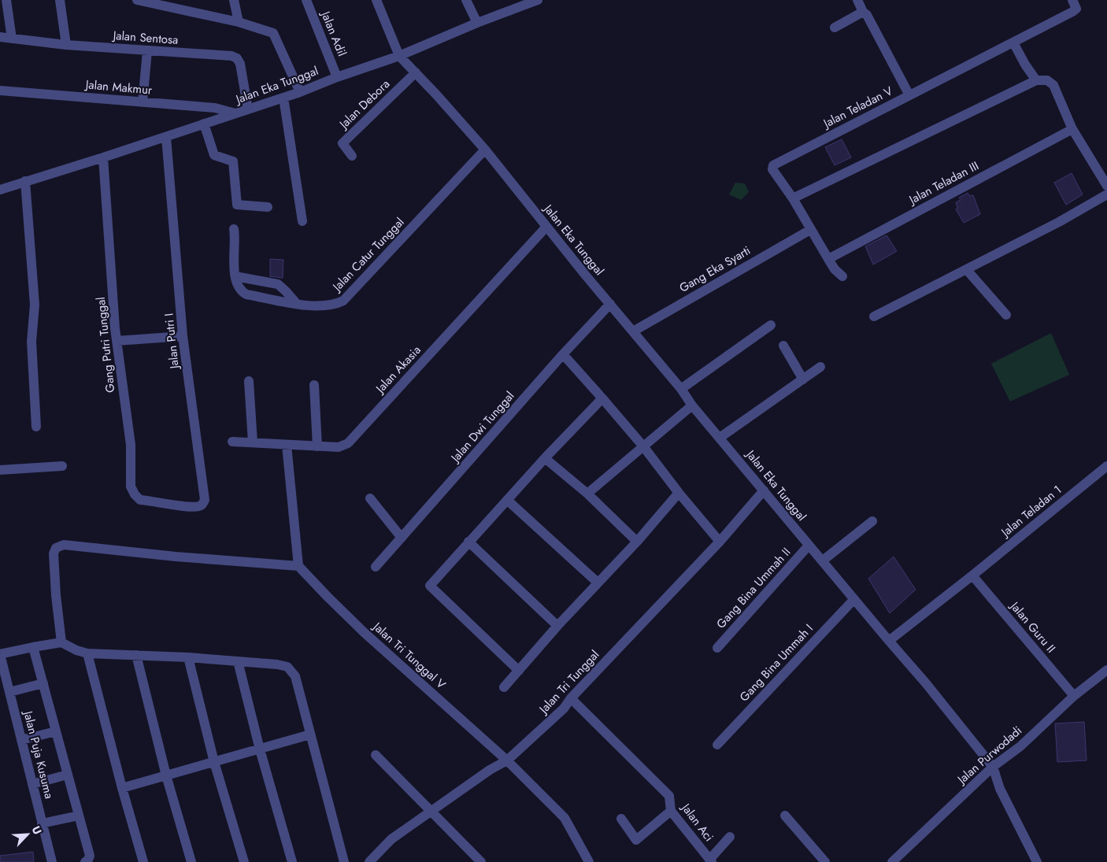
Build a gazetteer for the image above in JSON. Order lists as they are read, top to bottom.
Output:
{
  "streets": {
    "street": [
      "Jalan Adil",
      "Jalan Sentosa",
      "Jalan Eka Tunggal",
      "Jalan Makmur",
      "Jalan Debora",
      "Jalan Teladan V",
      "Jalan Teladan III",
      "Jalan Catur Tunggal",
      "Gang Eka Syarti",
      "Jalan Putri I",
      "Gang Putri Tunggal",
      "Jalan Akasia",
      "Jalan Dwi Tunggal",
      "Jalan Teladan 1",
      "Gang Bina Ummah II",
      "Jalan Guru II",
      "Jalan Tri Tunggal V",
      "Gang Bina Ummah I",
      "Jalan Tri Tunggal",
      "Jalan Puja Kusuma",
      "Jalan Purwodadi",
      "Jalan Aci"
    ]
  },
  "crossings": [
    ["Jalan Adil", "Jalan Eka Tunggal"],
    ["Jalan Sentosa", "Jalan Eka Tunggal"],
    ["Jalan Eka Tunggal", "Jalan Makmur"],
    ["Jalan Eka Tunggal", "Jalan Debora"],
    ["Jalan Eka Tunggal", "Jalan Catur Tunggal"],
    ["Jalan Eka Tunggal", "Gang Eka Syarti"],
    ["Jalan Eka Tunggal", "Jalan Putri I"],
    ["Jalan Eka Tunggal", "Gang Putri Tunggal"],
    ["Jalan Eka Tunggal", "Jalan Akasia"],
    ["Jalan Eka Tunggal", "Jalan Dwi Tunggal"],
    ["Jalan Eka Tunggal", "Jalan Teladan 1"],
    ["Jalan Eka Tunggal", "Gang Bina Ummah II"],
    ["Jalan Eka Tunggal", "Gang Bina Ummah I"],
    ["Jalan Eka Tunggal", "Jalan Tri Tunggal"],
    ["Jalan Eka Tunggal", "Jalan Purwodadi"],
    ["Jalan Teladan V", "Jalan Teladan III"],
    ["Jalan Teladan V", "Gang Eka Syarti"],
    ["Jalan Putri I", "Gang Putri Tunggal"],
    ["Jalan Teladan 1", "Jalan Guru II"],
    ["Jalan Guru II", "Jalan Purwodadi"],
    ["Jalan Tri Tunggal V", "Jalan Tri Tunggal"],
    ["Jalan Tri Tunggal", "Jalan Aci"]
  ],
  "north": "top right"
}
